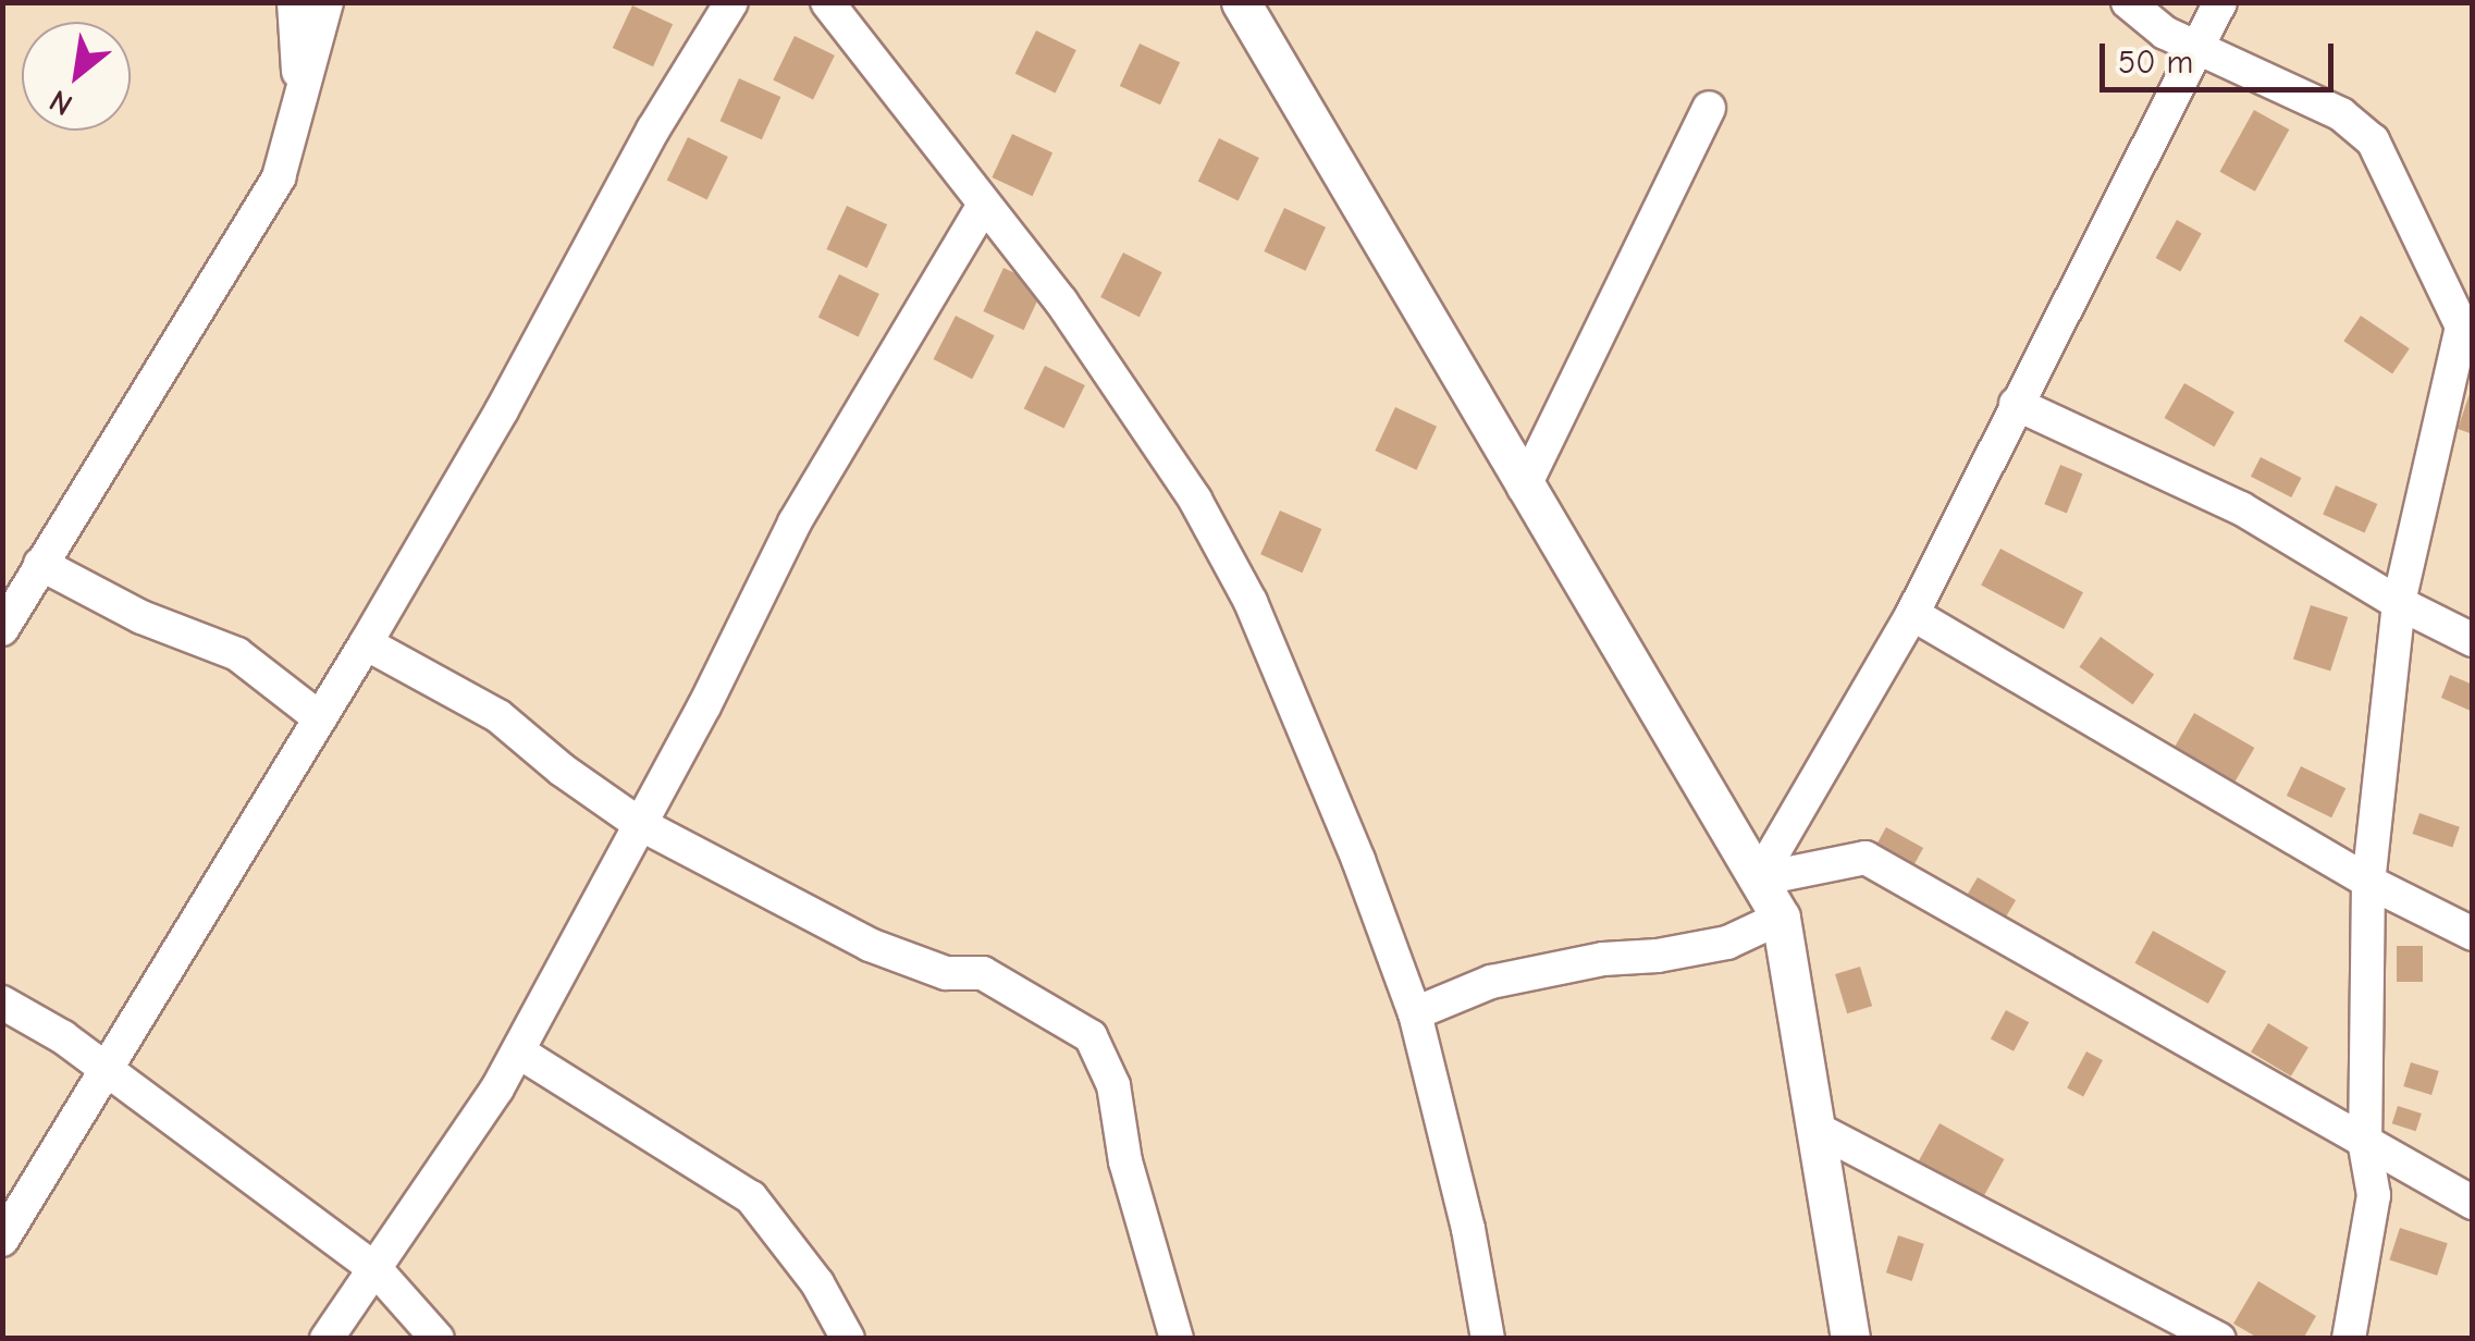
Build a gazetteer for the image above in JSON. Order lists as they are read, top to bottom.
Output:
{
  "scale_bar": "50 m",
  "north": "bottom left"
}
